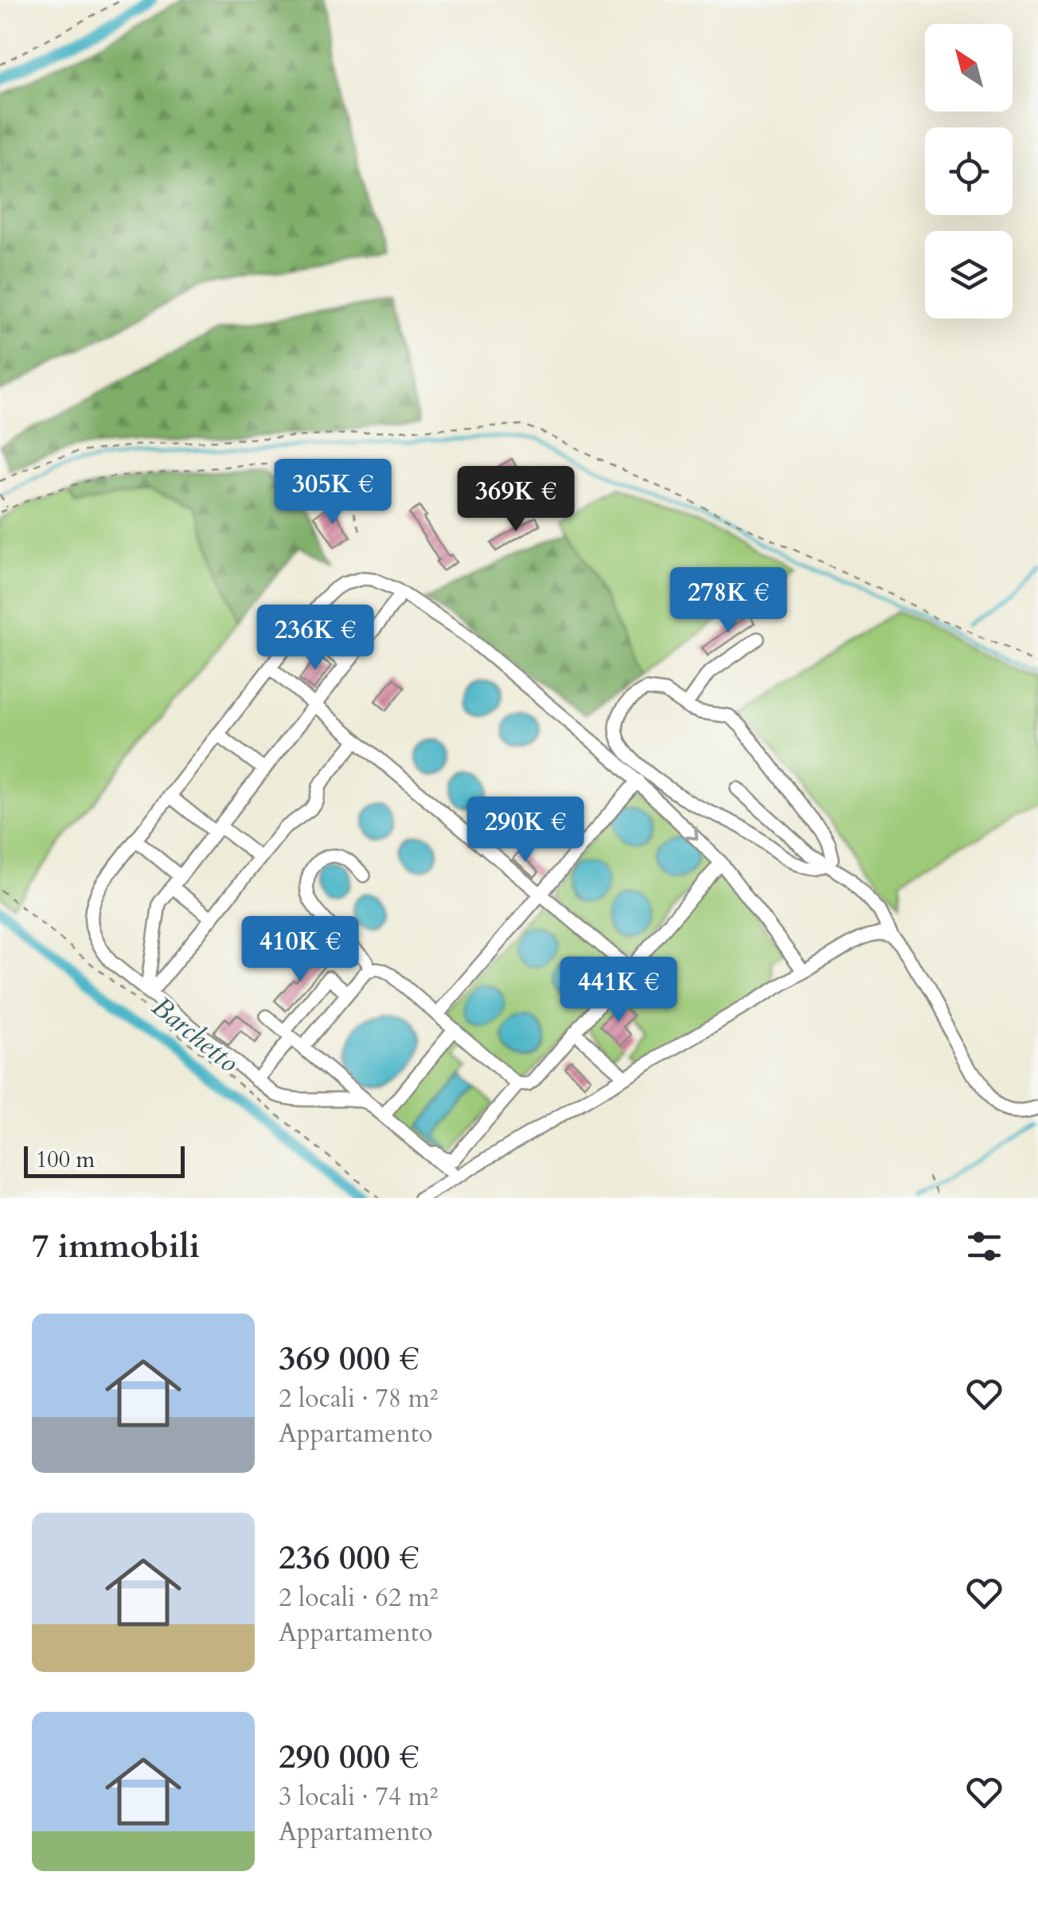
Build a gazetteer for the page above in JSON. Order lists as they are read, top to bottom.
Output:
{
  "water": ["Barchetto"],
  "scale_bar": "100 m",
  "north": "top left",
  "page": {
    "price": [
      "305K €",
      "369K €",
      "278K €",
      "236K €",
      "290K €",
      "410K €",
      "441K €"
    ],
    "scale": "100 m",
    "heading": "7 immobili",
    "list": [
      {
        "name": "369 000 €",
        "note": "2 locali · 78 m² · Appartamento"
      },
      {
        "name": "236 000 €",
        "note": "2 locali · 62 m² · Appartamento"
      },
      {
        "name": "290 000 €",
        "note": "3 locali · 74 m² · Appartamento"
      }
    ]
  }
}
